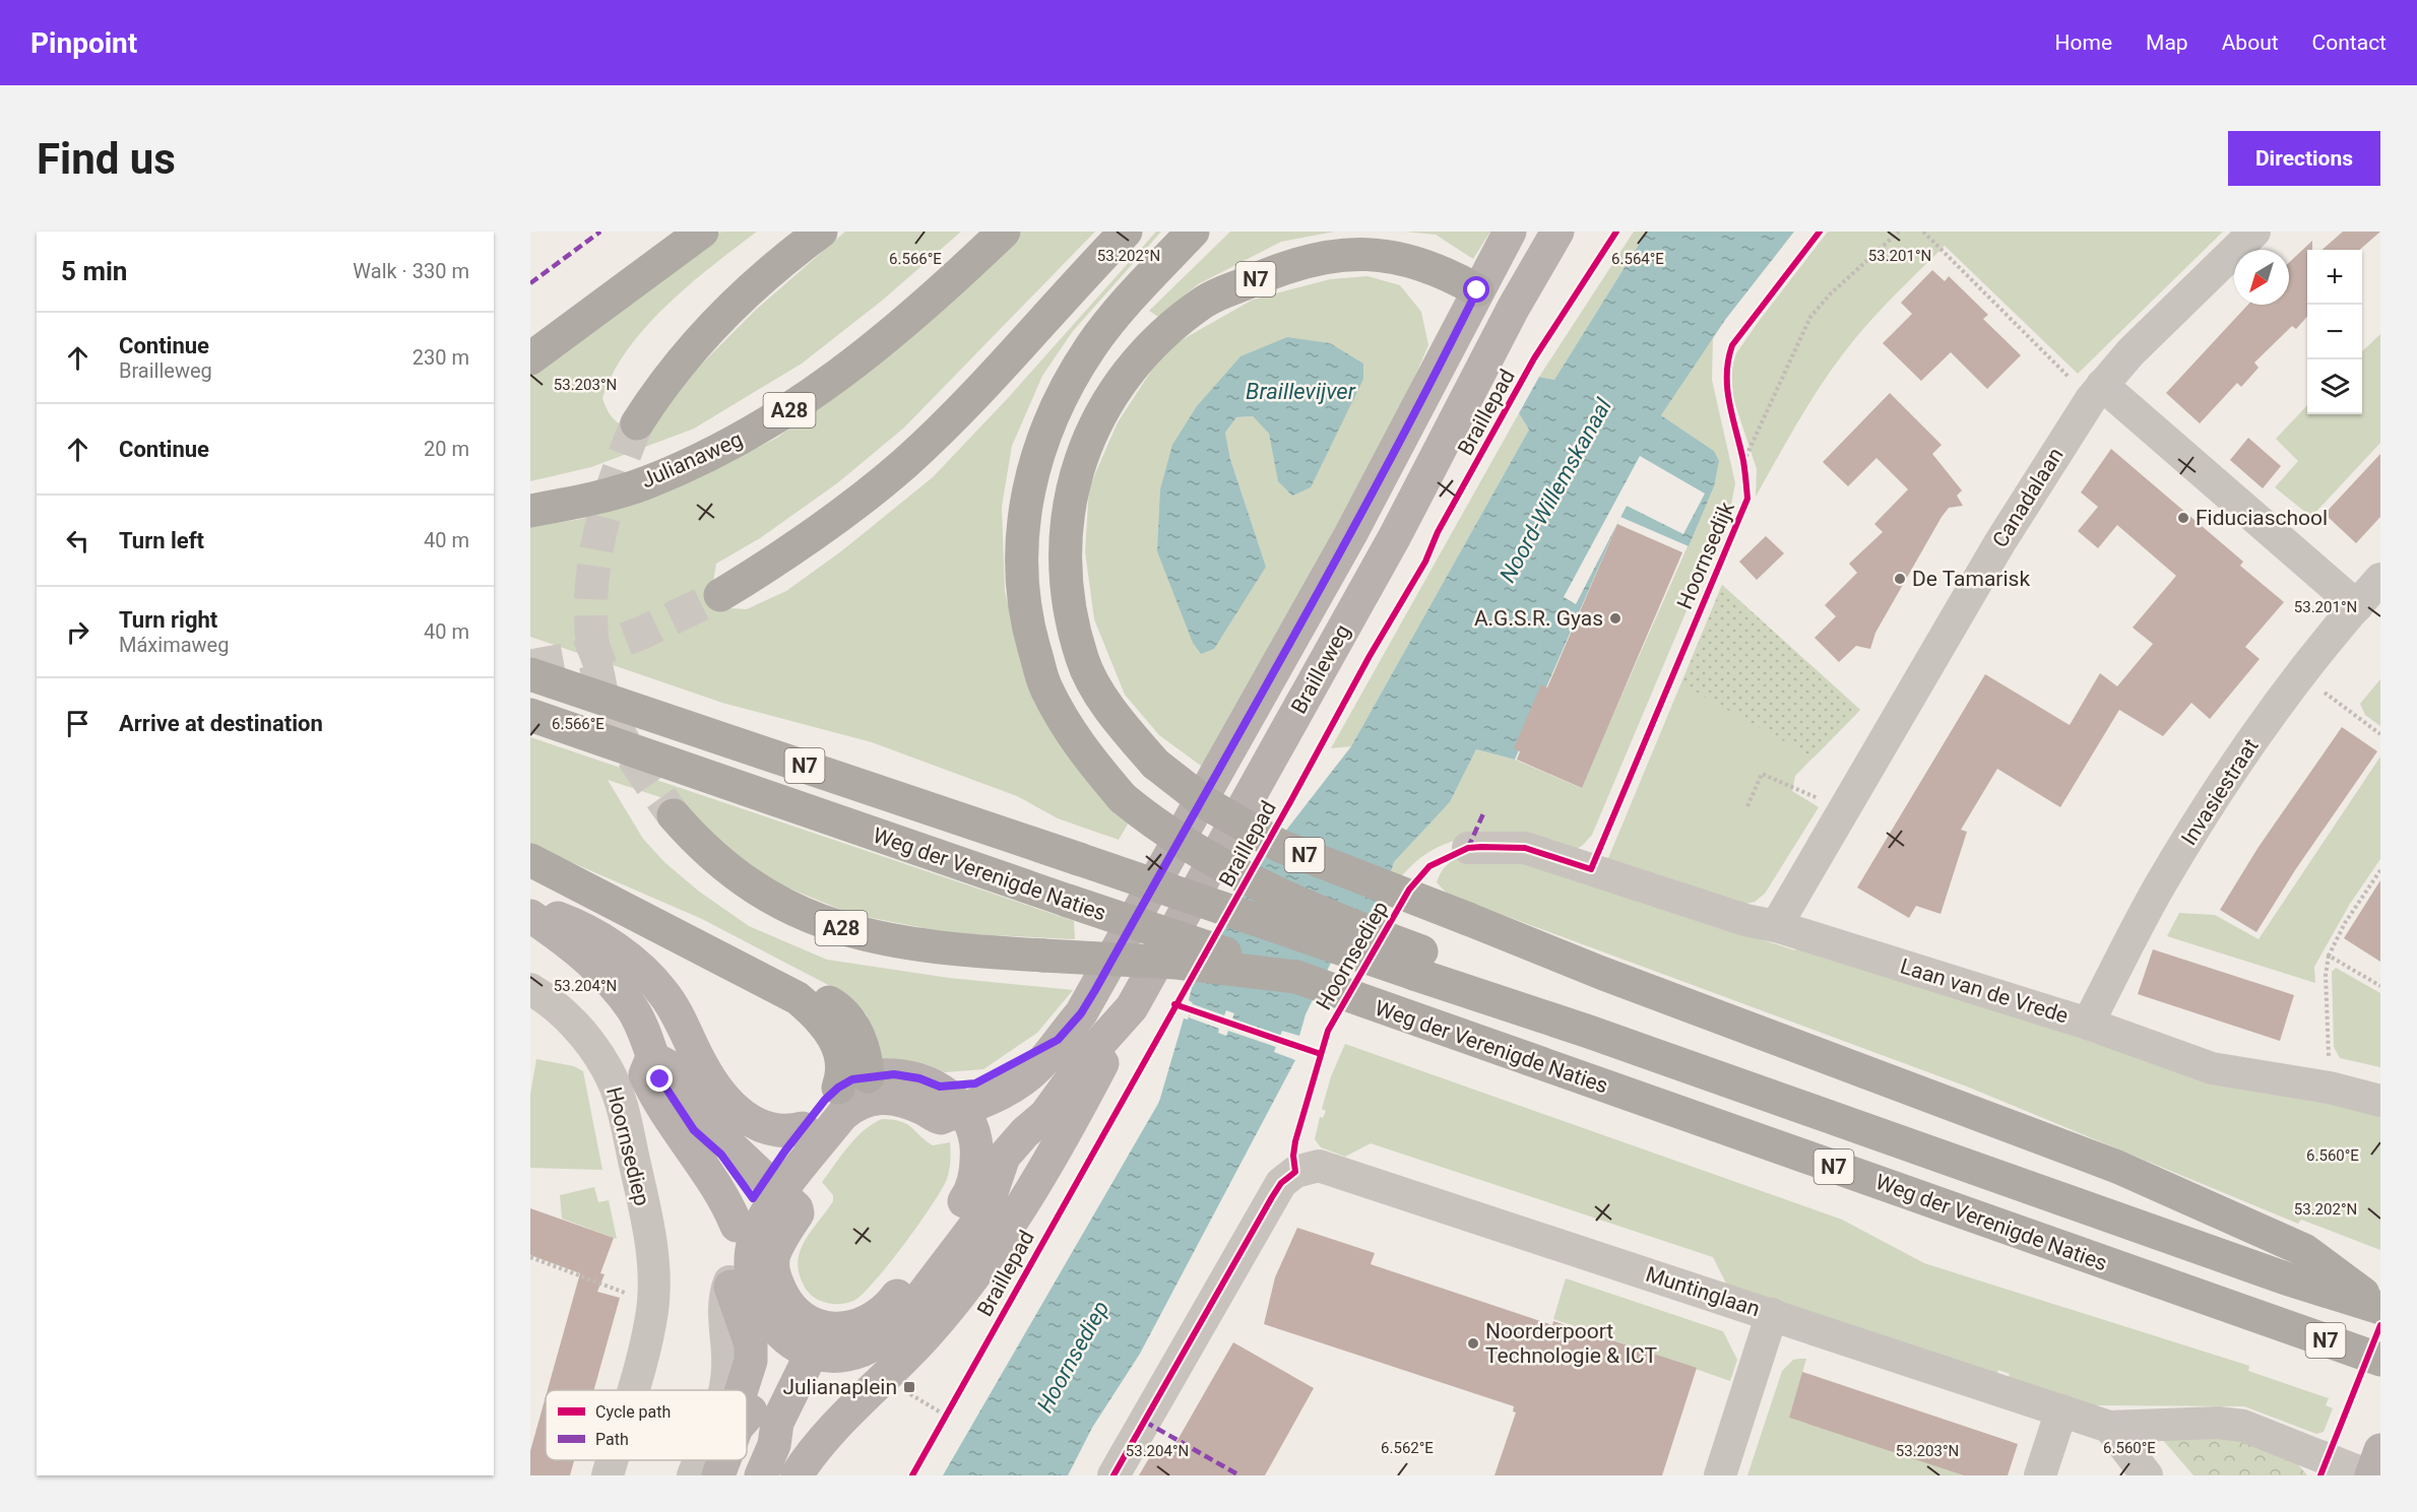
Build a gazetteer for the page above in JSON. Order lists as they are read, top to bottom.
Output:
{
  "streets": {
    "highway": [
      "N7",
      "A28",
      "Julianaweg",
      "Weg der Verenigde Naties"
    ],
    "main road": ["Brailleweg"],
    "street": [
      "Canadalaan",
      "Invasiestraat",
      "Hoornsediep",
      "Laan van de Vrede",
      "Muntinglaan"
    ],
    "cycle path": ["Braillepad", "Hoornsedijk"]
  },
  "crossings": [
    ["N7", "Brailleweg"],
    ["N7", "Weg der Verenigde Naties"],
    ["A28", "Weg der Verenigde Naties"],
    ["Canadalaan", "Laan van de Vrede"],
    ["Invasiestraat", "Laan van de Vrede"]
  ],
  "water": ["Braillevijver", "Noord-Willemskanaal", "Hoornsediep"],
  "places": {
    "other": [
      "Fiduciaschool",
      "De Tamarisk",
      "A.G.S.R. Gyas",
      "Noorderpoort Technologie & ICT"
    ],
    "transit": ["Julianaplein"]
  },
  "legend": ["Cycle path", "Path"],
  "north": "bottom left",
  "page": {
    "header": "Pinpoint",
    "nav": [
      "Home",
      "Map",
      "About",
      "Contact"
    ],
    "buttons": "Directions",
    "title": "Find us",
    "heading": ["5 min", "Walk · 330 m"],
    "map_buttons": ["+", "−"],
    "list": [
      ["Continue", "Brailleweg", "230 m"],
      ["Continue", "20 m"],
      ["Turn left", "40 m"],
      ["Turn right", "Máximaweg", "40 m"],
      "Arrive at destination"
    ]
  },
  "coordinates": [
    "53.202°N",
    "53.201°N",
    "6.566°E",
    "6.564°E",
    "53.203°N",
    "53.204°N",
    "6.560°E",
    "6.562°E"
  ]
}
